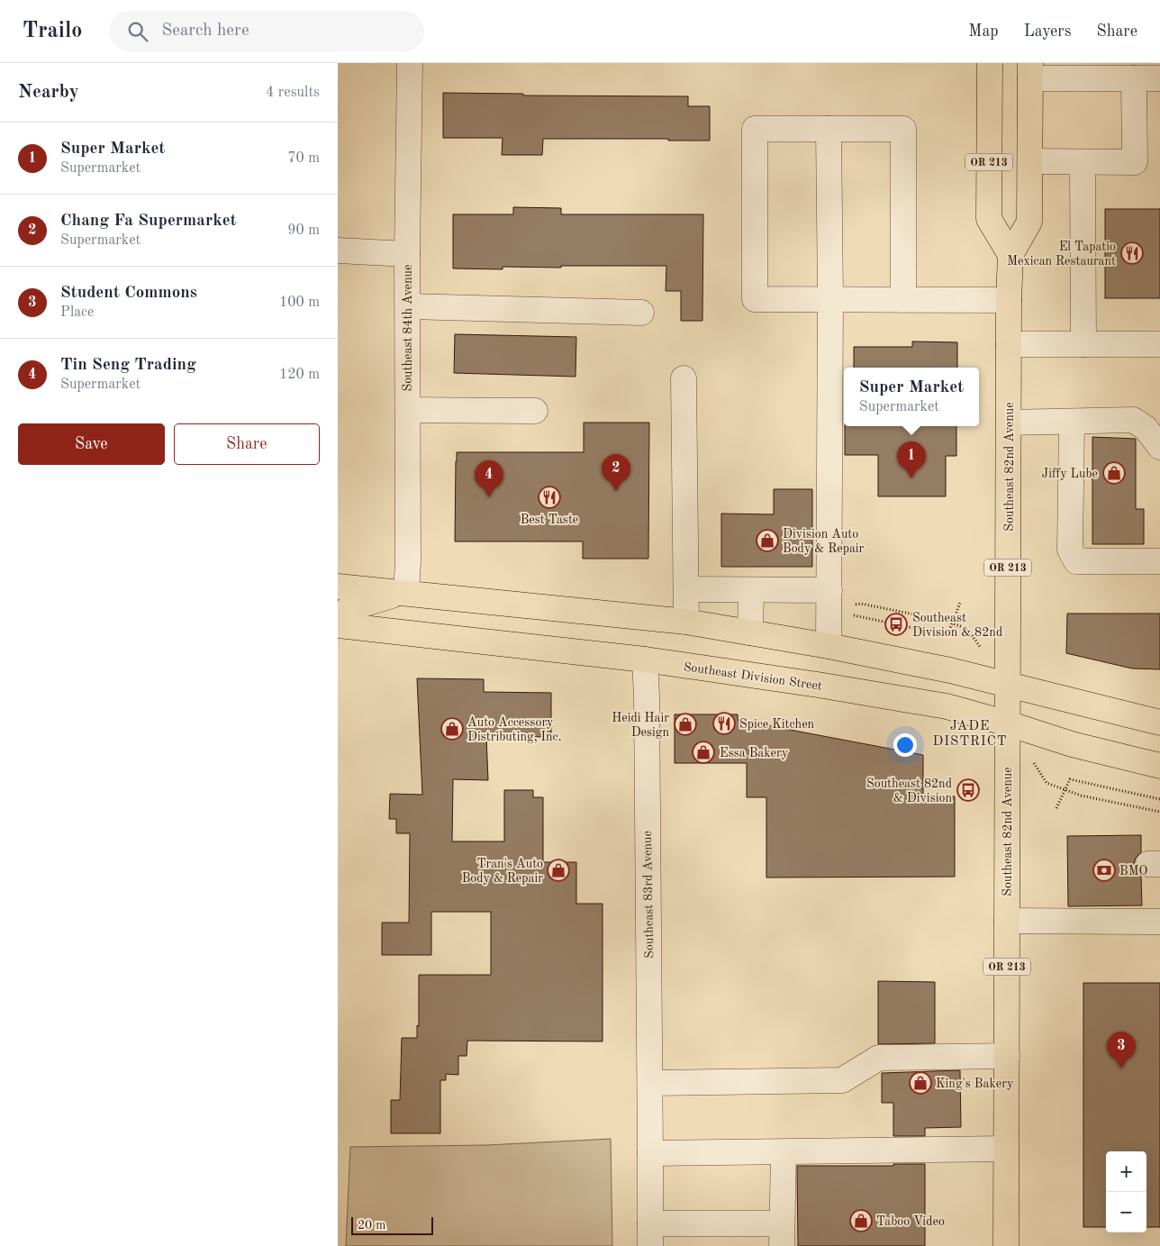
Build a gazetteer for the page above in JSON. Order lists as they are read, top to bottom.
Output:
{
  "streets": {
    "main road": ["OR 213", "Southeast 82nd Avenue", "Southeast Division Street"],
    "street": ["Southeast 84th Avenue", "Southeast 83rd Avenue"]
  },
  "crossings": [
    ["OR 213", "Southeast 82nd Avenue"],
    ["Southeast 82nd Avenue", "Southeast Division Street"],
    ["Southeast Division Street", "Southeast 83rd Avenue"]
  ],
  "districts": ["JADE DISTRICT"],
  "places": {
    "restaurant": ["El Tapatio Mexican Restaurant", "Best Taste", "Spice Kitchen"],
    "shop": [
      "Jiffy Lube",
      "Division Auto Body & Repair",
      "Heidi Hair Design",
      "Auto Accessory Distributing, Inc.",
      "Essa Bakery",
      "Tran's Auto Body & Repair",
      "King's Bakery",
      "Taboo Video"
    ],
    "bus stop": ["Southeast Division & 82nd", "Southeast 82nd & Division"],
    "bank": ["BMO"]
  },
  "scale_bar": "20 m",
  "page": {
    "header": "Trailo",
    "search": "Search here",
    "nav": ["Map", "Layers", "Share"],
    "heading": ["Nearby", "4 results"],
    "list": [
      {
        "mark": "1",
        "name": "Super Market",
        "note": "Supermarket",
        "value": "70 m"
      },
      {
        "mark": "2",
        "name": "Chang Fa Supermarket",
        "note": "Supermarket",
        "value": "90 m"
      },
      {
        "mark": "3",
        "name": "Student Commons",
        "note": "Place",
        "value": "100 m"
      },
      {
        "mark": "4",
        "name": "Tin Seng Trading",
        "note": "Supermarket",
        "value": "120 m"
      }
    ],
    "popup": ["Super Market", "Supermarket"],
    "buttons": ["Save", "Share"],
    "pins": [
      "1",
      "2",
      "4",
      "3"
    ],
    "map_buttons": ["+", "−"],
    "scale": "20 m"
  }
}
